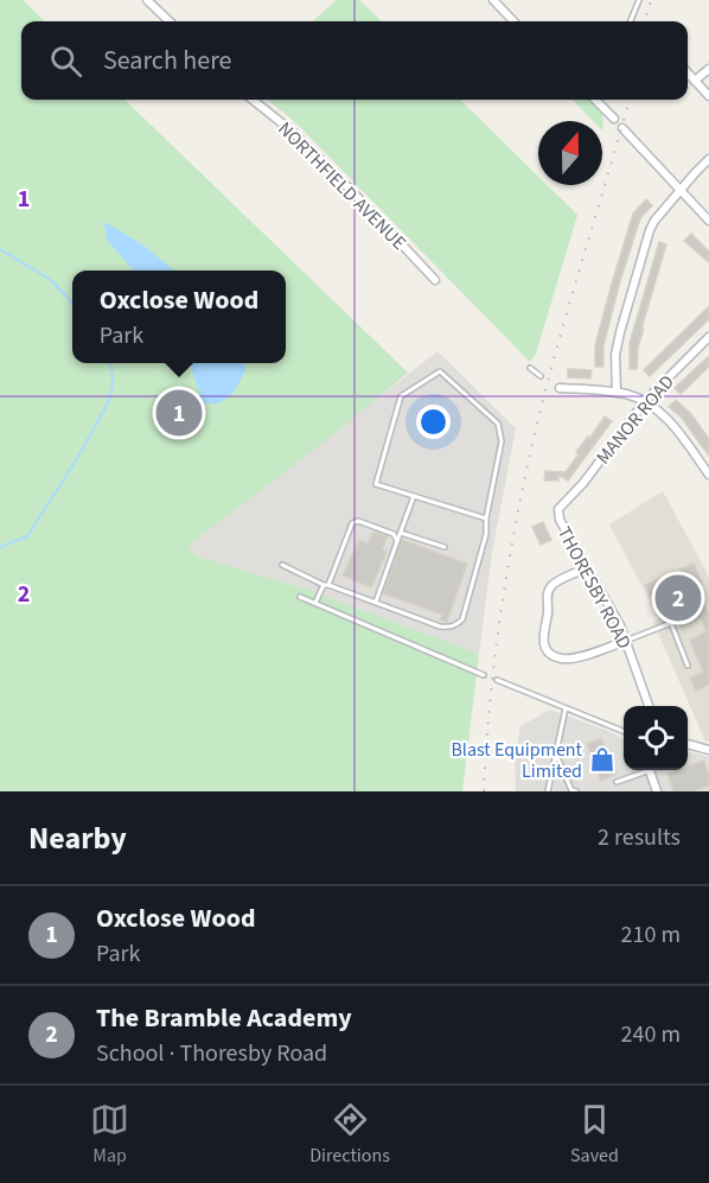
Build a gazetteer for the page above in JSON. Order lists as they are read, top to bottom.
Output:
{
  "streets": {
    "street": ["NORTHFIELD AVENUE", "MANOR ROAD", "THORESBY ROAD"]
  },
  "crossings": [
    ["MANOR ROAD", "THORESBY ROAD"]
  ],
  "places": {
    "shop": ["Blast Equipment Limited"]
  },
  "north": "top",
  "page": {
    "search": "Search here",
    "popup": ["Oxclose Wood", "Park"],
    "pins": ["1", "2"],
    "heading": ["Nearby", "2 results"],
    "list": [
      {
        "mark": "1",
        "name": "Oxclose Wood",
        "note": "Park",
        "value": "210 m"
      },
      {
        "mark": "2",
        "name": "The Bramble Academy",
        "note": "School · Thoresby Road",
        "value": "240 m"
      }
    ],
    "nav": ["Map", "Directions", "Saved"]
  },
  "grid": {
    "rows": ["1", "2"]
  }
}
